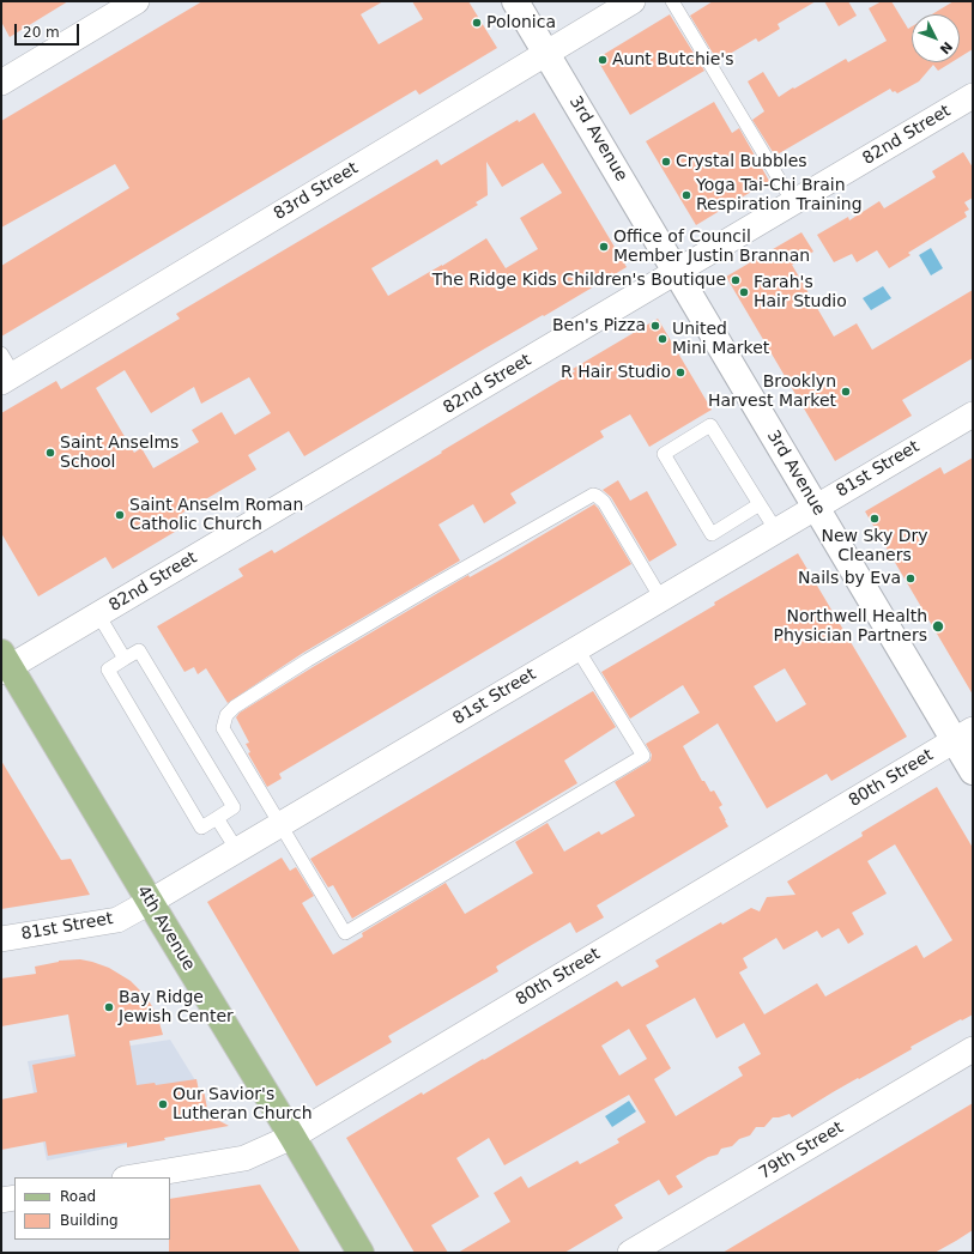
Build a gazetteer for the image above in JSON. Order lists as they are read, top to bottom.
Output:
{
  "streets": {
    "main road": ["4th Avenue"],
    "street": [
      "82nd Street",
      "3rd Avenue",
      "83rd Street",
      "81st Street",
      "80th Street",
      "79th Street"
    ]
  },
  "crossings": [
    ["82nd Street", "3rd Avenue"],
    ["82nd Street", "4th Avenue"],
    ["3rd Avenue", "83rd Street"],
    ["3rd Avenue", "81st Street"],
    ["3rd Avenue", "80th Street"],
    ["81st Street", "4th Avenue"],
    ["80th Street", "4th Avenue"]
  ],
  "places": [
    "Polonica",
    "Aunt Butchie's",
    "Crystal Bubbles",
    "Yoga Tai-Chi Brain Respiration Training",
    "Office of Council Member Justin Brannan",
    "The Ridge Kids Children's Boutique",
    "Farah's Hair Studio",
    "Ben's Pizza",
    "United Mini Market",
    "R Hair Studio",
    "Brooklyn Harvest Market",
    "Saint Anselms School",
    "Saint Anselm Roman Catholic Church",
    "New Sky Dry Cleaners",
    "Nails by Eva",
    "Northwell Health Physician Partners",
    "Bay Ridge Jewish Center",
    "Our Savior's Lutheran Church"
  ],
  "legend": ["Road", "Building"],
  "scale_bar": "20 m",
  "north": "bottom right"
}
